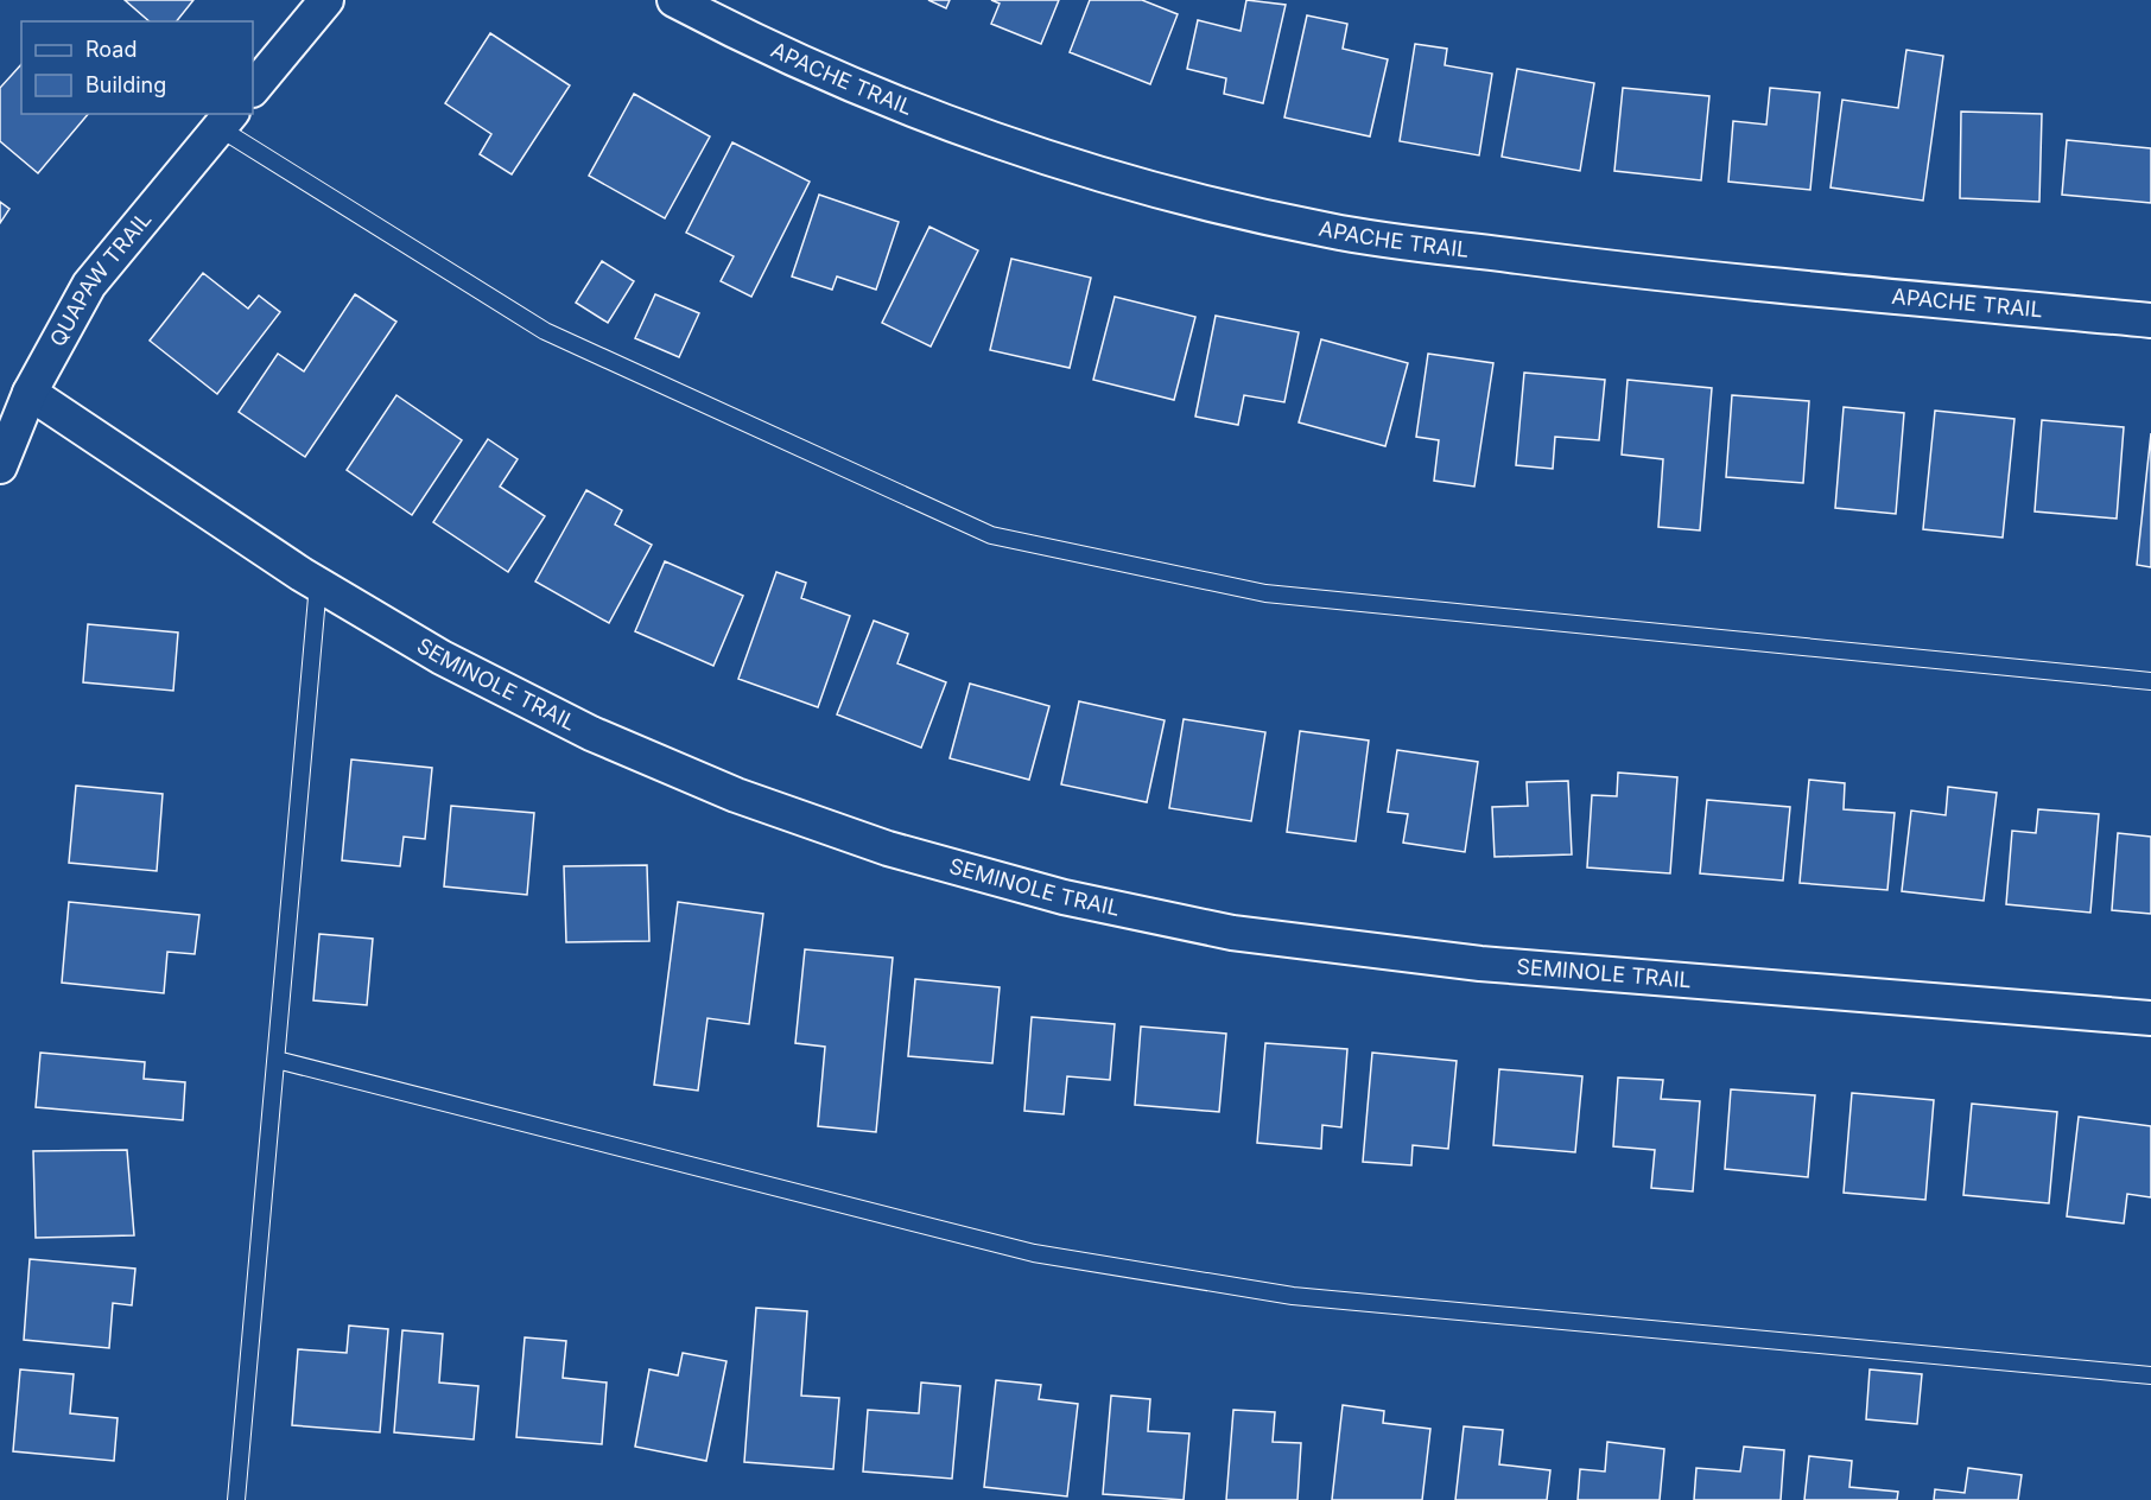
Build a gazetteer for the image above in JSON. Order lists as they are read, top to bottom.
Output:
{
  "streets": {
    "street": ["APACHE TRAIL", "QUAPAW TRAIL", "SEMINOLE TRAIL"]
  },
  "crossings": [
    ["QUAPAW TRAIL", "SEMINOLE TRAIL"]
  ],
  "legend": ["Road", "Building"]
}
